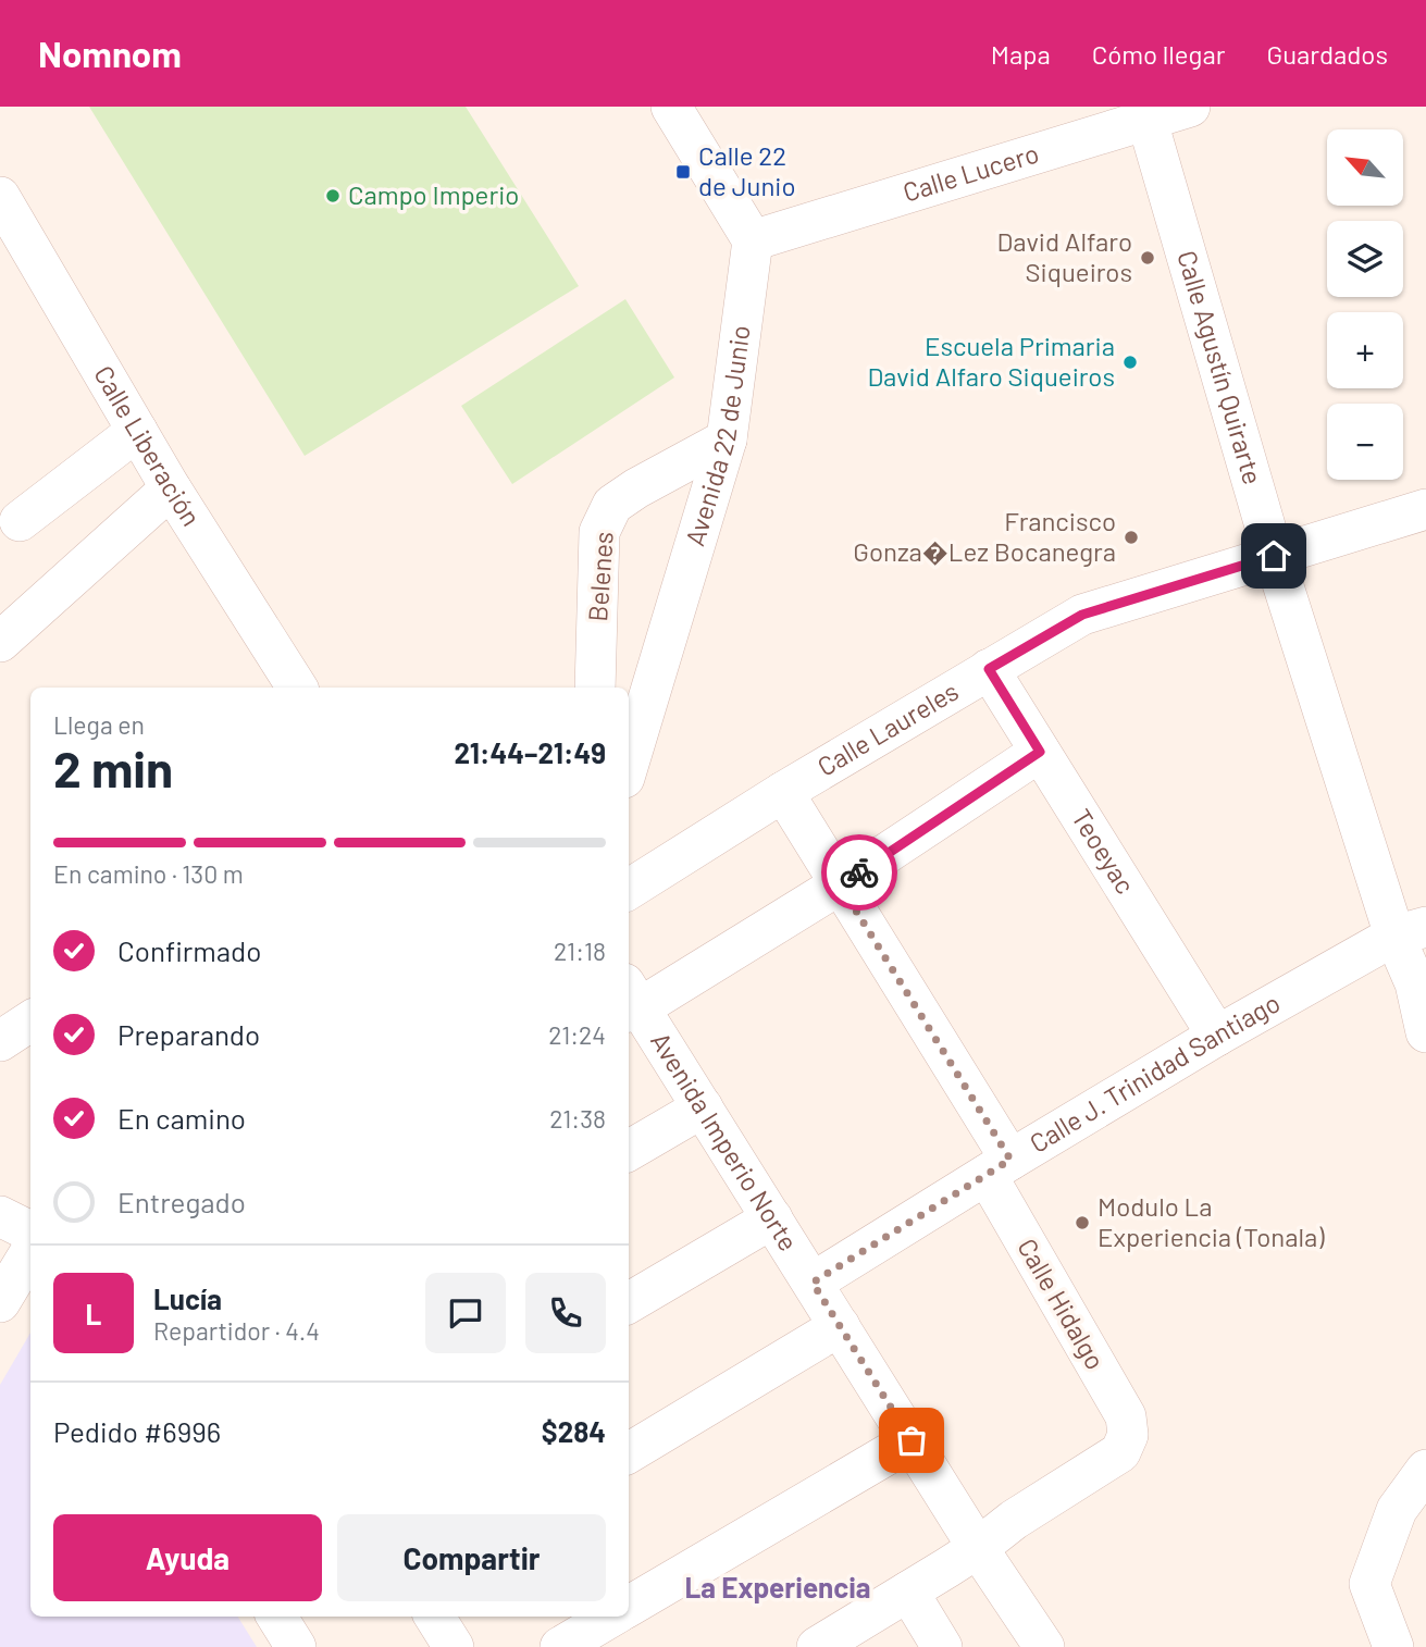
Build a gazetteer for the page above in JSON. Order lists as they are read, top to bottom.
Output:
{
  "streets": {
    "street": [
      "Calle Lucero",
      "Calle Agustín Quirarte",
      "Avenida 22 de Junio",
      "Calle Liberación",
      "Belenes",
      "Calle Laureles",
      "Teoeyac",
      "Calle J. Trinidad Santiago",
      "Avenida Imperio Norte",
      "Calle Hidalgo"
    ]
  },
  "crossings": [
    ["Calle Lucero", "Calle Agustín Quirarte"],
    ["Calle Lucero", "Avenida 22 de Junio"],
    ["Calle Agustín Quirarte", "Calle Laureles"],
    ["Calle Agustín Quirarte", "Calle J. Trinidad Santiago"],
    ["Avenida 22 de Junio", "Belenes"],
    ["Calle Laureles", "Teoeyac"],
    ["Calle Laureles", "Calle Hidalgo"],
    ["Teoeyac", "Calle J. Trinidad Santiago"],
    ["Calle J. Trinidad Santiago", "Avenida Imperio Norte"],
    ["Calle J. Trinidad Santiago", "Calle Hidalgo"],
    ["Avenida Imperio Norte", "Calle Hidalgo"]
  ],
  "districts": ["La Experiencia"],
  "places": {
    "transit": ["Calle 22 de Junio"],
    "other": [
      "Campo Imperio",
      "David Alfaro Siqueiros",
      "Escuela Primaria David Alfaro Siqueiros",
      "Francisco Gonza�Lez Bocanegra",
      "Modulo La Experiencia (Tonala)"
    ]
  },
  "north": "top left",
  "page": {
    "header": "Nomnom",
    "nav": ["Mapa", "Cómo llegar", "Guardados"],
    "map_buttons": ["+", "−"],
    "heading": ["2 min", "Llega en", "21:44–21:49"],
    "panel": [
      "Lucía",
      "Repartidor · 4.4",
      "Pedido #6996",
      "$284"
    ],
    "bar": "En camino · 130 m",
    "list": [
      ["Confirmado", "21:18"],
      ["Preparando", "21:24"],
      ["En camino", "21:38"],
      "Entregado"
    ],
    "round": "L",
    "buttons": ["Ayuda", "Compartir"]
  }
}
